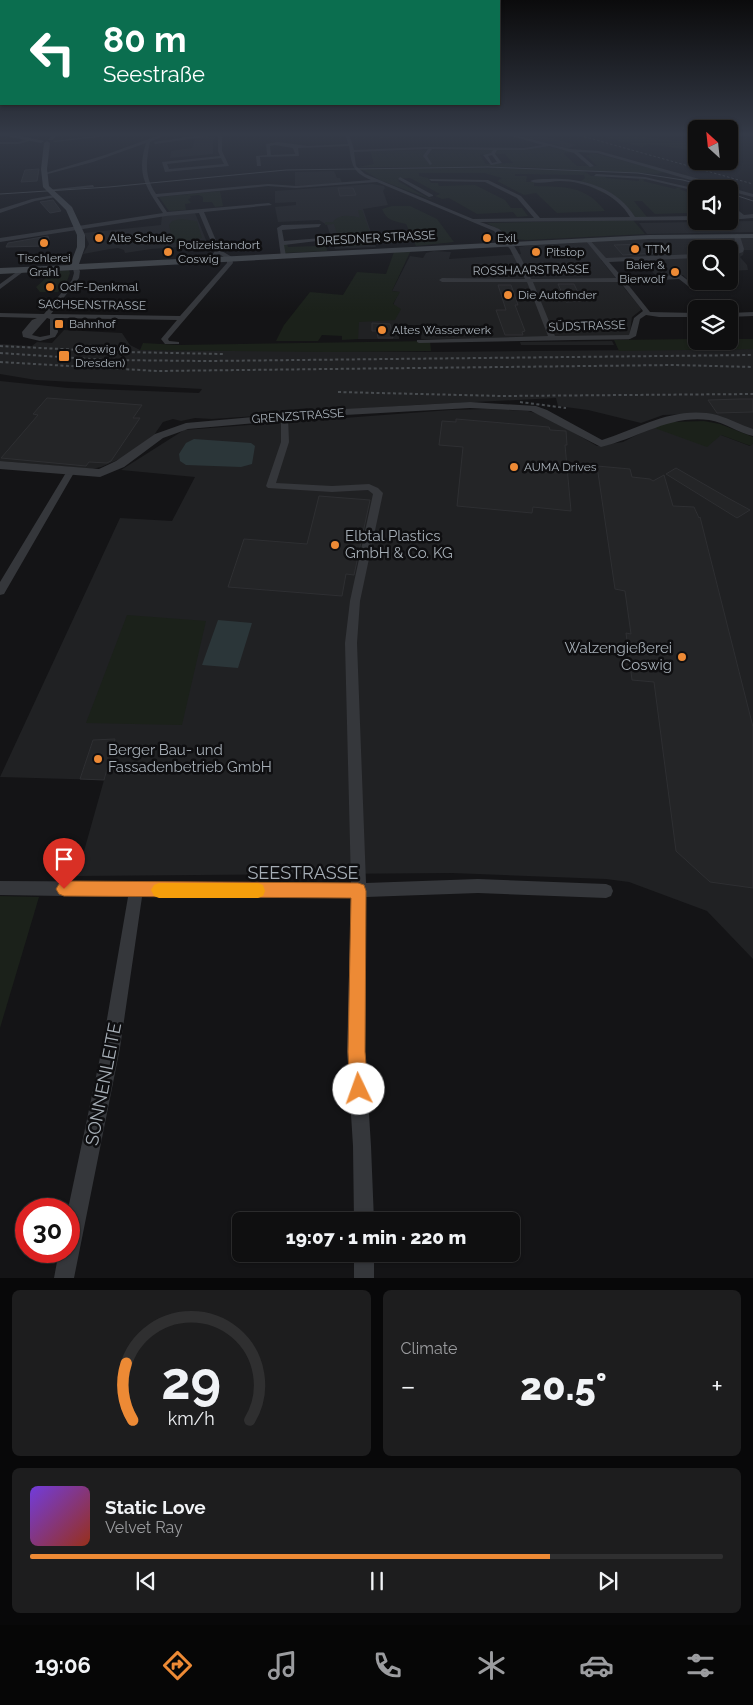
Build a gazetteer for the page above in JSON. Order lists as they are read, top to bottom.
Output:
{
  "streets": {
    "main road": ["DRESDNER STRASSE"],
    "street": [
      "ROSSHAARSTRASSE",
      "SACHSENSTRASSE",
      "SÜDSTRASSE",
      "GRENZSTRASSE",
      "SEESTRASSE",
      "SONNENLEITE"
    ]
  },
  "crossings": [
    ["DRESDNER STRASSE", "SÜDSTRASSE"],
    ["ROSSHAARSTRASSE", "SÜDSTRASSE"],
    ["SEESTRASSE", "SONNENLEITE"]
  ],
  "places": {
    "other": [
      "Alte Schule",
      "Exil",
      "Tischlerei Grahl",
      "TTM",
      "Polizeistandort Coswig",
      "Pitstop",
      "Baier & Bierwolf",
      "OdF-Denkmal",
      "Die Autofinder",
      "Altes Wasserwerk",
      "AUMA Drives",
      "Elbtal Plastics GmbH & Co. KG",
      "Walzengießerei Coswig",
      "Berger Bau- und Fassadenbetrieb GmbH"
    ],
    "transit": ["Bahnhof", "Coswig (b Dresden)"]
  },
  "north": "top left",
  "page": {
    "turn": ["80 m", "Seestraße"],
    "limit": "30",
    "trip": "19:07 · 1 min · 220 m",
    "tile": "Climate",
    "heat": ["−", "20.5°", "+"],
    "song": ["Static Love", "Velvet Ray"],
    "tabs": "19:06",
    "gauge": ["29", "km/h"]
  }
}
